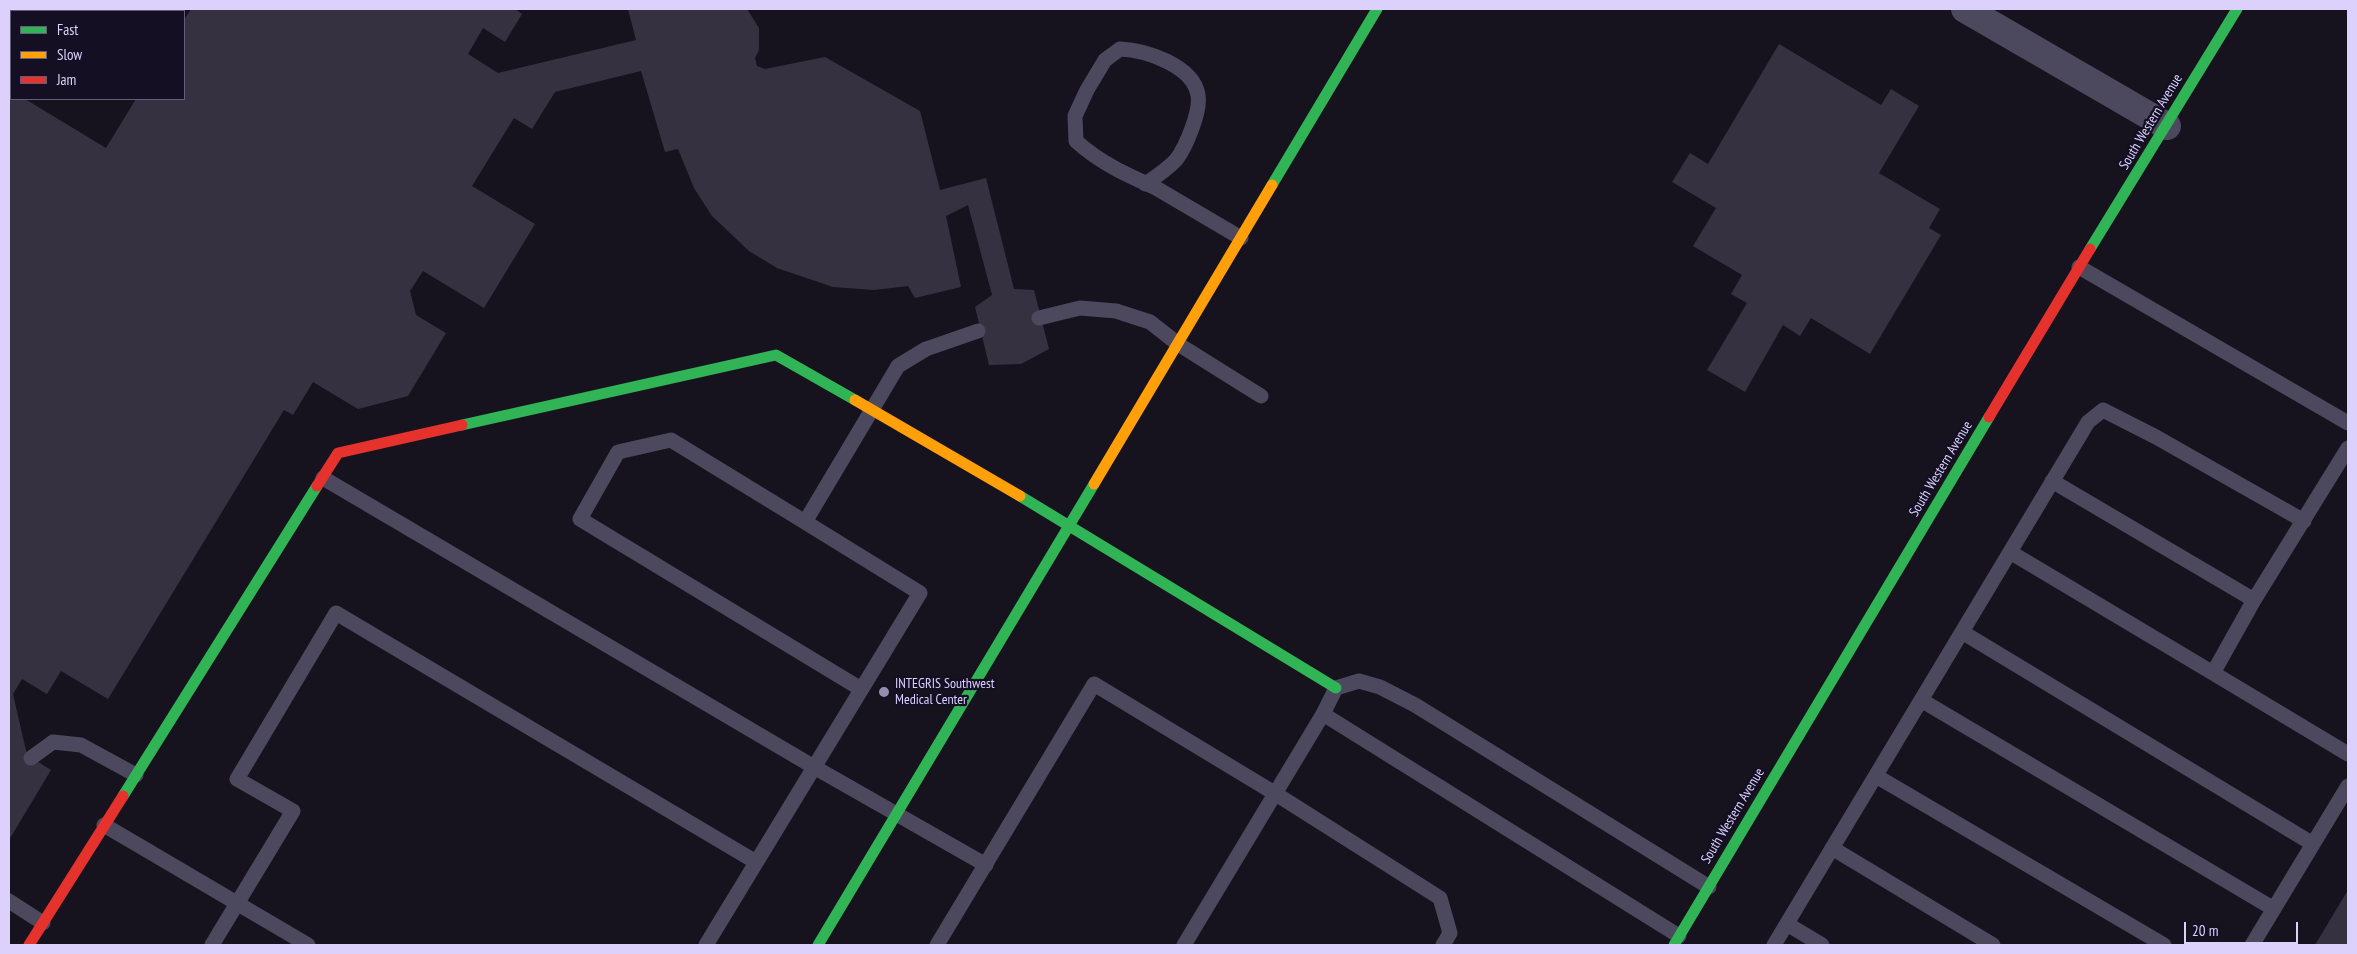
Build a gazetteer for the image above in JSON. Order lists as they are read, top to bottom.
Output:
{
  "streets": {
    "street": ["South Western Avenue"]
  },
  "places": ["INTEGRIS Southwest Medical Center"],
  "legend": ["Fast", "Slow", "Jam"],
  "scale_bar": "20 m"
}
